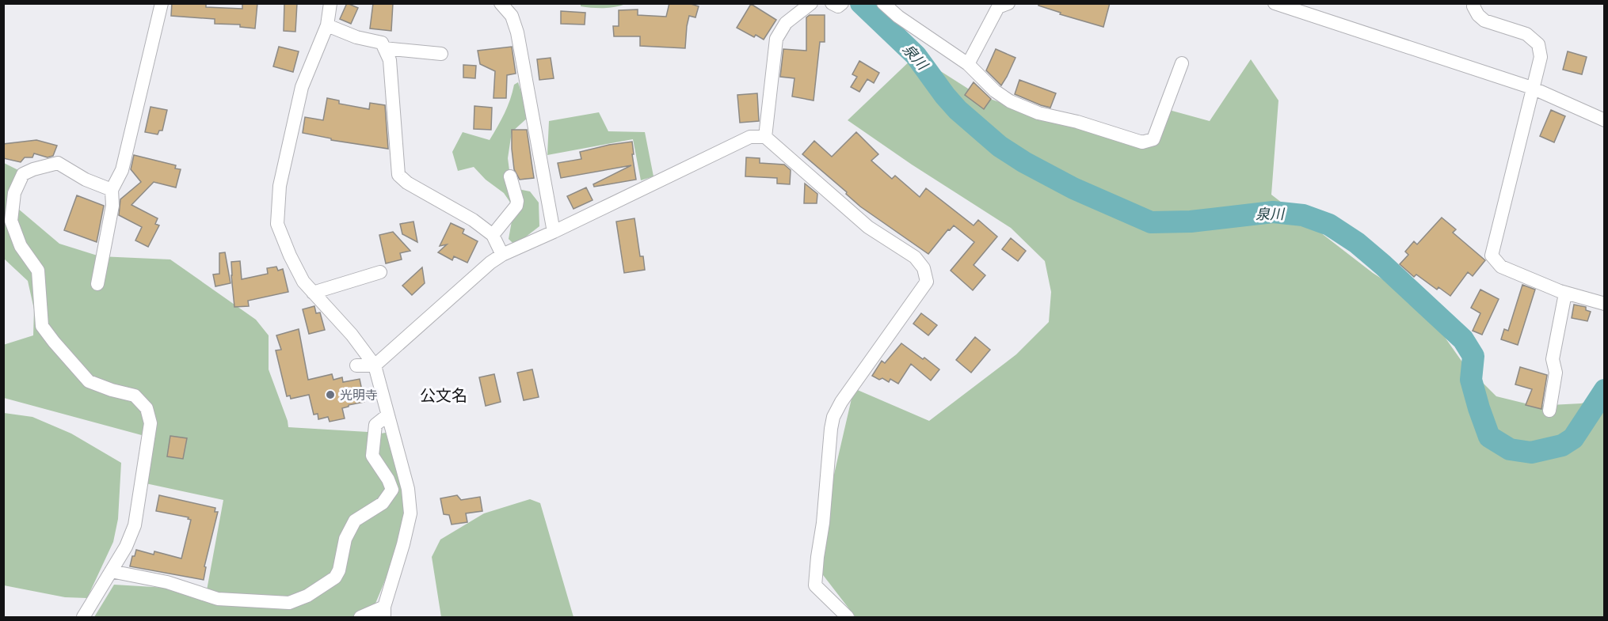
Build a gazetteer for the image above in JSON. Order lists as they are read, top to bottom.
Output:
{
  "districts": ["公文名"],
  "water": ["泉川"],
  "places": ["光明寺"]
}
